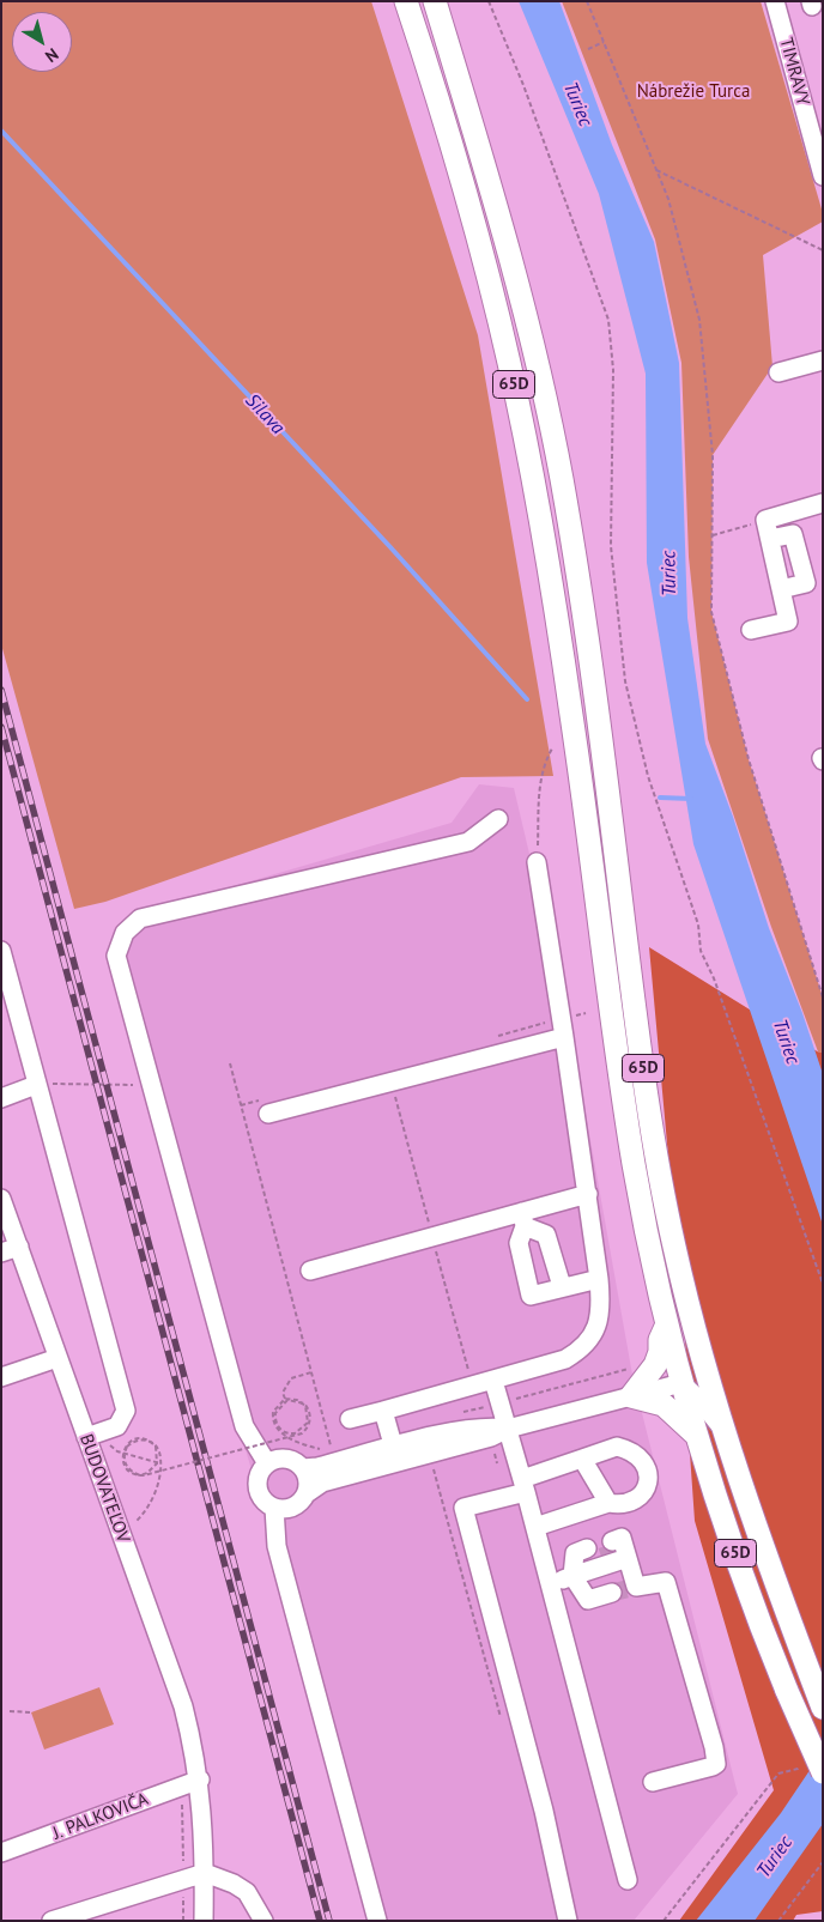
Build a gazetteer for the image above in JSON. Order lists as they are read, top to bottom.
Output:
{
  "streets": {
    "main road": ["65D"],
    "street": ["TIMRAVY", "BUDOVATEĽOV", "J. PALKOVIČA"]
  },
  "crossings": [
    ["BUDOVATEĽOV", "J. PALKOVIČA"]
  ],
  "water": ["Turiec", "Silava"],
  "parks": ["Nábrežie Turca"],
  "north": "bottom right"
}
